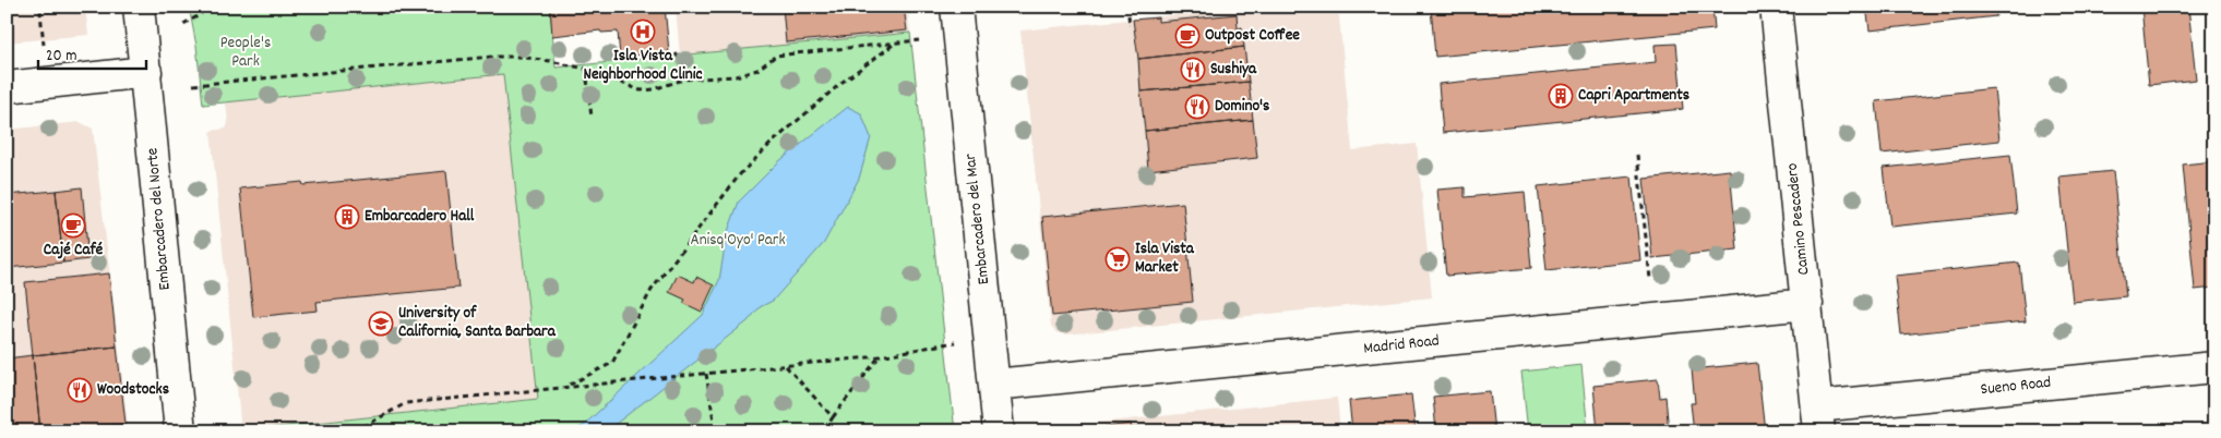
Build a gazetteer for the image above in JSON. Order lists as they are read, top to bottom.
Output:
{
  "streets": {
    "street": [
      "Embarcadero del Norte",
      "Embarcadero del Mar",
      "Camino Pescadero",
      "Madrid Road",
      "Sueno Road"
    ]
  },
  "crossings": [
    ["Embarcadero del Mar", "Madrid Road"],
    ["Camino Pescadero", "Madrid Road"],
    ["Camino Pescadero", "Sueno Road"]
  ],
  "parks": ["People's Park", "Anisq'Oyo' Park"],
  "places": {
    "hospital": ["Isla Vista Neighborhood Clinic"],
    "cafe": ["Outpost Coffee", "Cajé Café"],
    "restaurant": ["Sushiya", "Domino's", "Woodstocks"],
    "building": ["Capri Apartments", "Embarcadero Hall"],
    "supermarket": ["Isla Vista Market"],
    "school or university": ["University of California, Santa Barbara"]
  },
  "scale_bar": "20 m"
}
